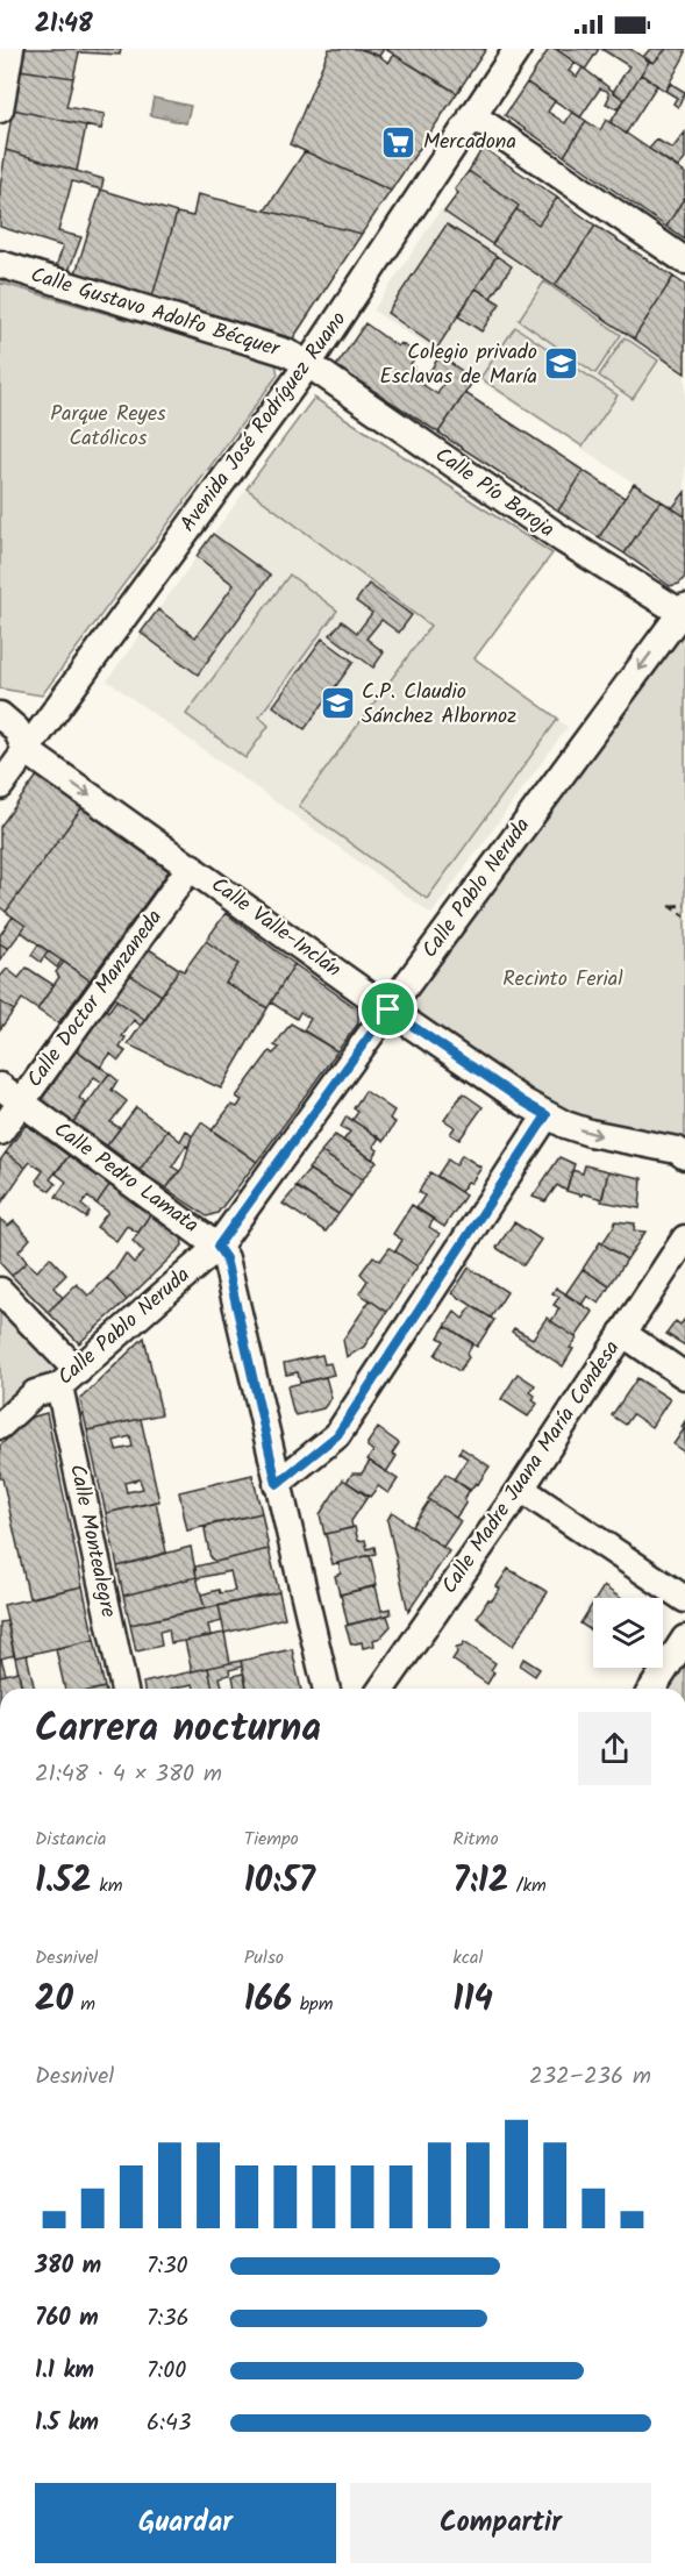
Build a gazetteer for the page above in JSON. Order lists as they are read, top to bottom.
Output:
{
  "streets": {
    "street": [
      "Calle Gustavo Adolfo Bécquer",
      "Avenida José Rodríguez Ruano",
      "Calle Pío Baroja",
      "Calle Pablo Neruda",
      "Calle Valle-Inclán",
      "Calle Doctor Manzaneda",
      "Calle Pedro Lamata",
      "Calle Madre Juana María Condesa",
      "Calle Montealegre"
    ]
  },
  "crossings": [
    ["Calle Gustavo Adolfo Bécquer", "Avenida José Rodríguez Ruano"],
    ["Calle Gustavo Adolfo Bécquer", "Calle Pío Baroja"],
    ["Avenida José Rodríguez Ruano", "Calle Pío Baroja"],
    ["Avenida José Rodríguez Ruano", "Calle Valle-Inclán"],
    ["Calle Pío Baroja", "Calle Pablo Neruda"],
    ["Calle Pablo Neruda", "Calle Valle-Inclán"],
    ["Calle Pablo Neruda", "Calle Pedro Lamata"],
    ["Calle Pablo Neruda", "Calle Montealegre"],
    ["Calle Valle-Inclán", "Calle Doctor Manzaneda"],
    ["Calle Doctor Manzaneda", "Calle Pedro Lamata"]
  ],
  "one_way": ["Calle Pablo Neruda", "Calle Valle-Inclán"],
  "parks": ["Parque Reyes Católicos", "Recinto Ferial"],
  "places": {
    "supermarket": ["Mercadona"],
    "school or university": ["Colegio privado Esclavas de María", "C.P. Claudio Sánchez Albornoz"]
  },
  "page": {
    "status": "21:48",
    "heading": ["Carrera nocturna", "21:48 · 4 × 380 m"],
    "stats": [
      ["Distancia", "1.52 km"],
      ["Tiempo", "10:57"],
      ["Ritmo", "7:12 /km"],
      ["Desnivel", "20 m"],
      ["Pulso", "166 bpm"],
      ["kcal", "114"]
    ],
    "chart": ["Desnivel", "232–236 m"],
    "list": [
      {
        "name": "380 m",
        "note": "7:30"
      },
      {
        "name": "760 m",
        "note": "7:36"
      },
      {
        "name": "1.1 km",
        "note": "7:00"
      },
      {
        "name": "1.5 km",
        "note": "6:43"
      }
    ],
    "buttons": ["Guardar", "Compartir"]
  }
}
